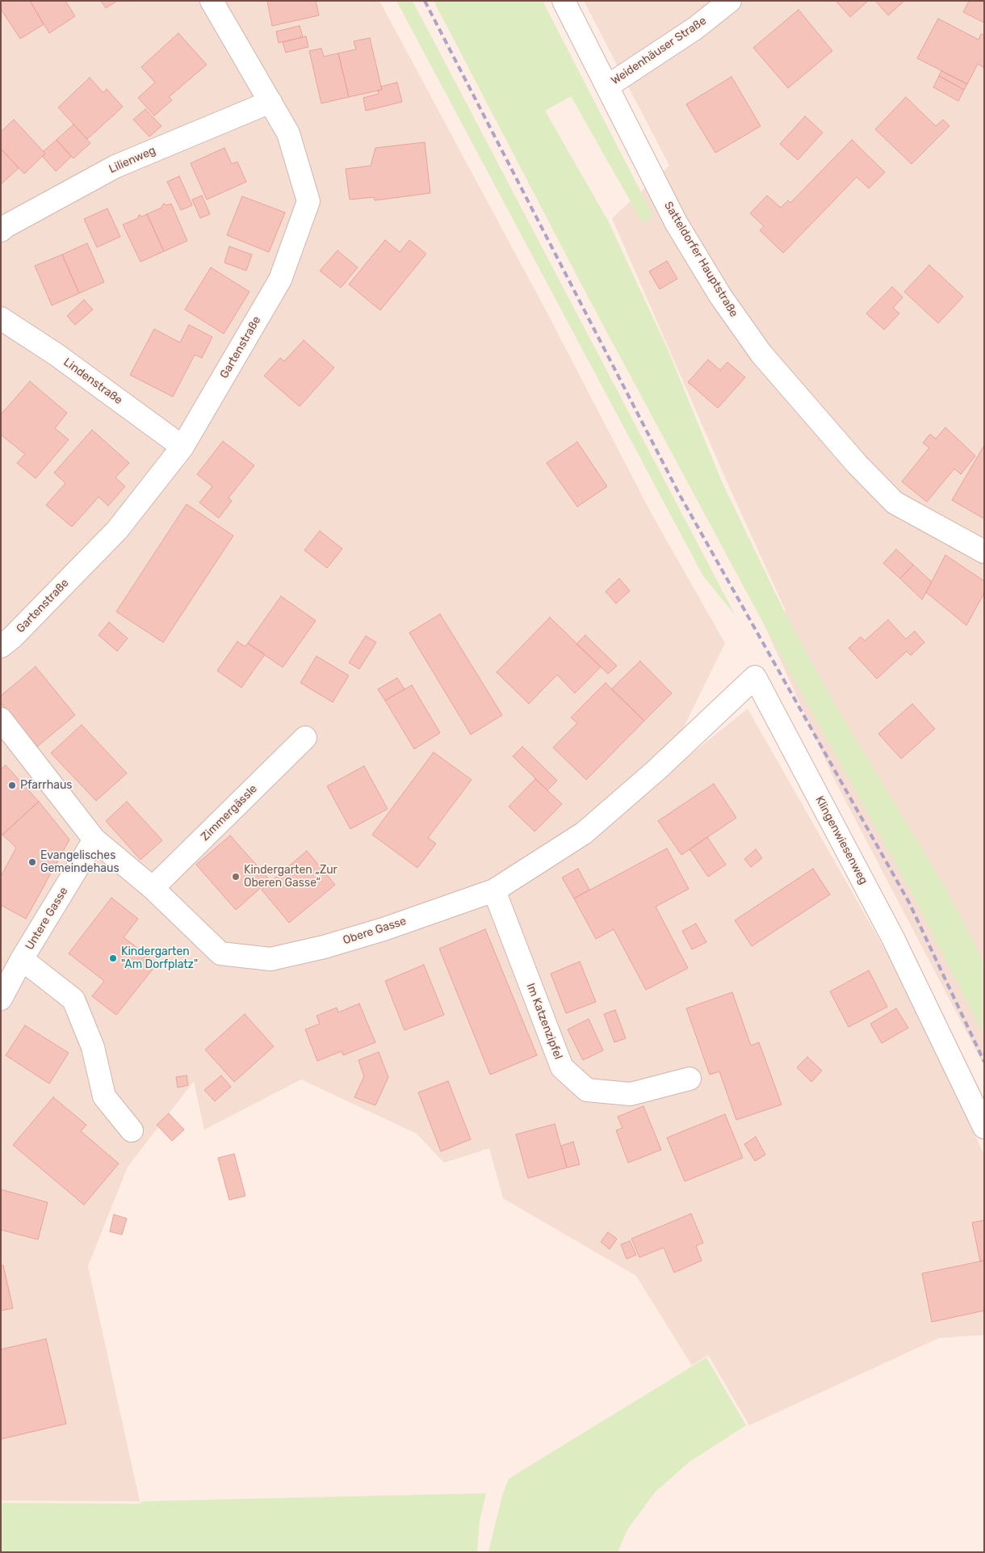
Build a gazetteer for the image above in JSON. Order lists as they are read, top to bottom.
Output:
{
  "streets": {
    "street": [
      "Weidenhäuser Straße",
      "Lilienweg",
      "Satteldorfer Hauptstraße",
      "Gartenstraße",
      "Lindenstraße",
      "Zimmergässle",
      "Klingenwiesenweg",
      "Untere Gasse",
      "Obere Gasse",
      "Im Katzenzipfel"
    ]
  },
  "crossings": [
    ["Weidenhäuser Straße", "Satteldorfer Hauptstraße"],
    ["Lilienweg", "Gartenstraße"],
    ["Gartenstraße", "Lindenstraße"],
    ["Zimmergässle", "Obere Gasse"],
    ["Klingenwiesenweg", "Obere Gasse"],
    ["Untere Gasse", "Obere Gasse"],
    ["Obere Gasse", "Im Katzenzipfel"]
  ],
  "places": [
    "Pfarrhaus",
    "Evangelisches Gemeindehaus",
    "Kindergarten „Zur Oberen Gasse“",
    "Kindergarten \"Am Dorfplatz\""
  ]
}
